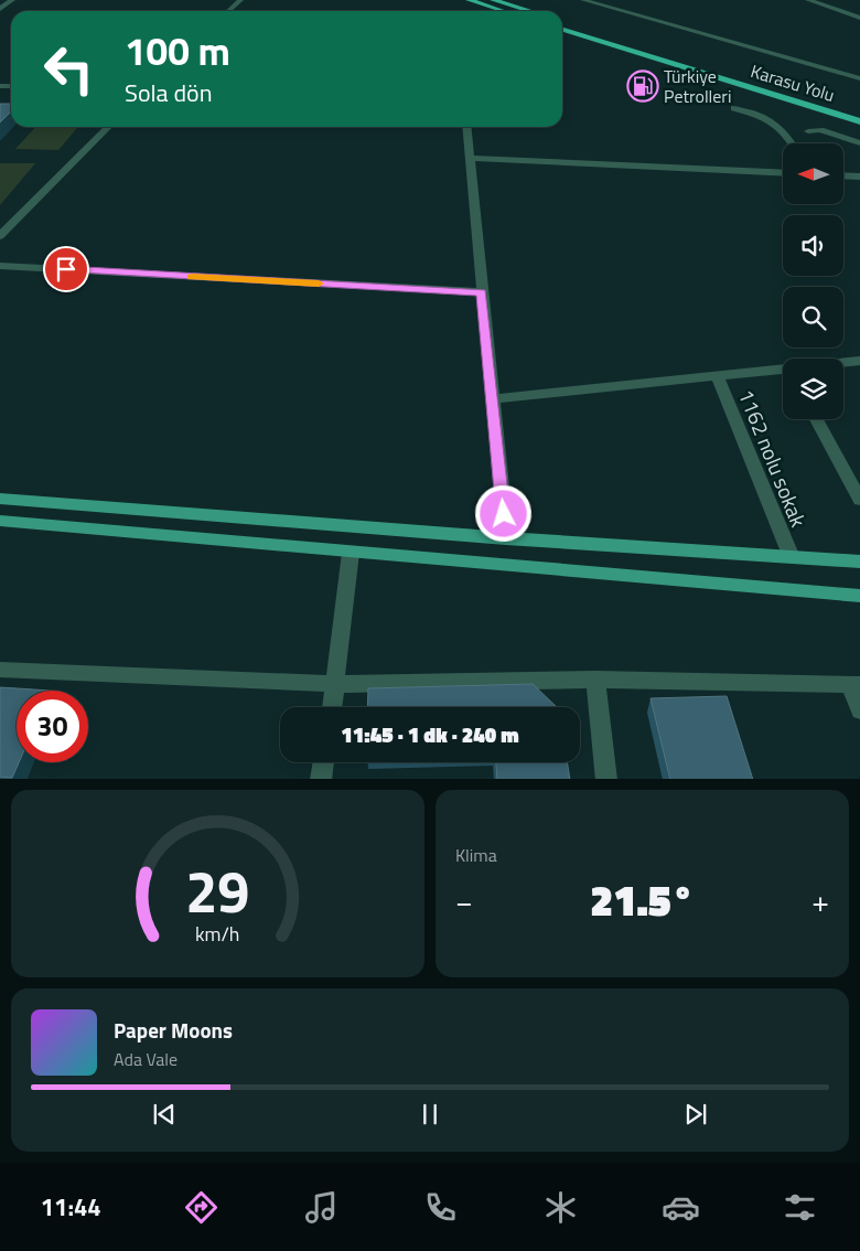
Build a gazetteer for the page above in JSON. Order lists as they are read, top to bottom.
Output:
{
  "streets": {
    "highway": ["Karasu Yolu"],
    "street": ["1162 nolu sokak"]
  },
  "places": {
    "fuel station": ["Türkiye Petrolleri"]
  },
  "north": "left",
  "page": {
    "turn": ["100 m", "Sola dön"],
    "limit": "30",
    "trip": "11:45 · 1 dk · 240 m",
    "tile": "Klima",
    "heat": ["−", "21.5°", "+"],
    "song": ["Paper Moons", "Ada Vale"],
    "tabs": "11:44",
    "gauge": ["29", "km/h"]
  }
}
